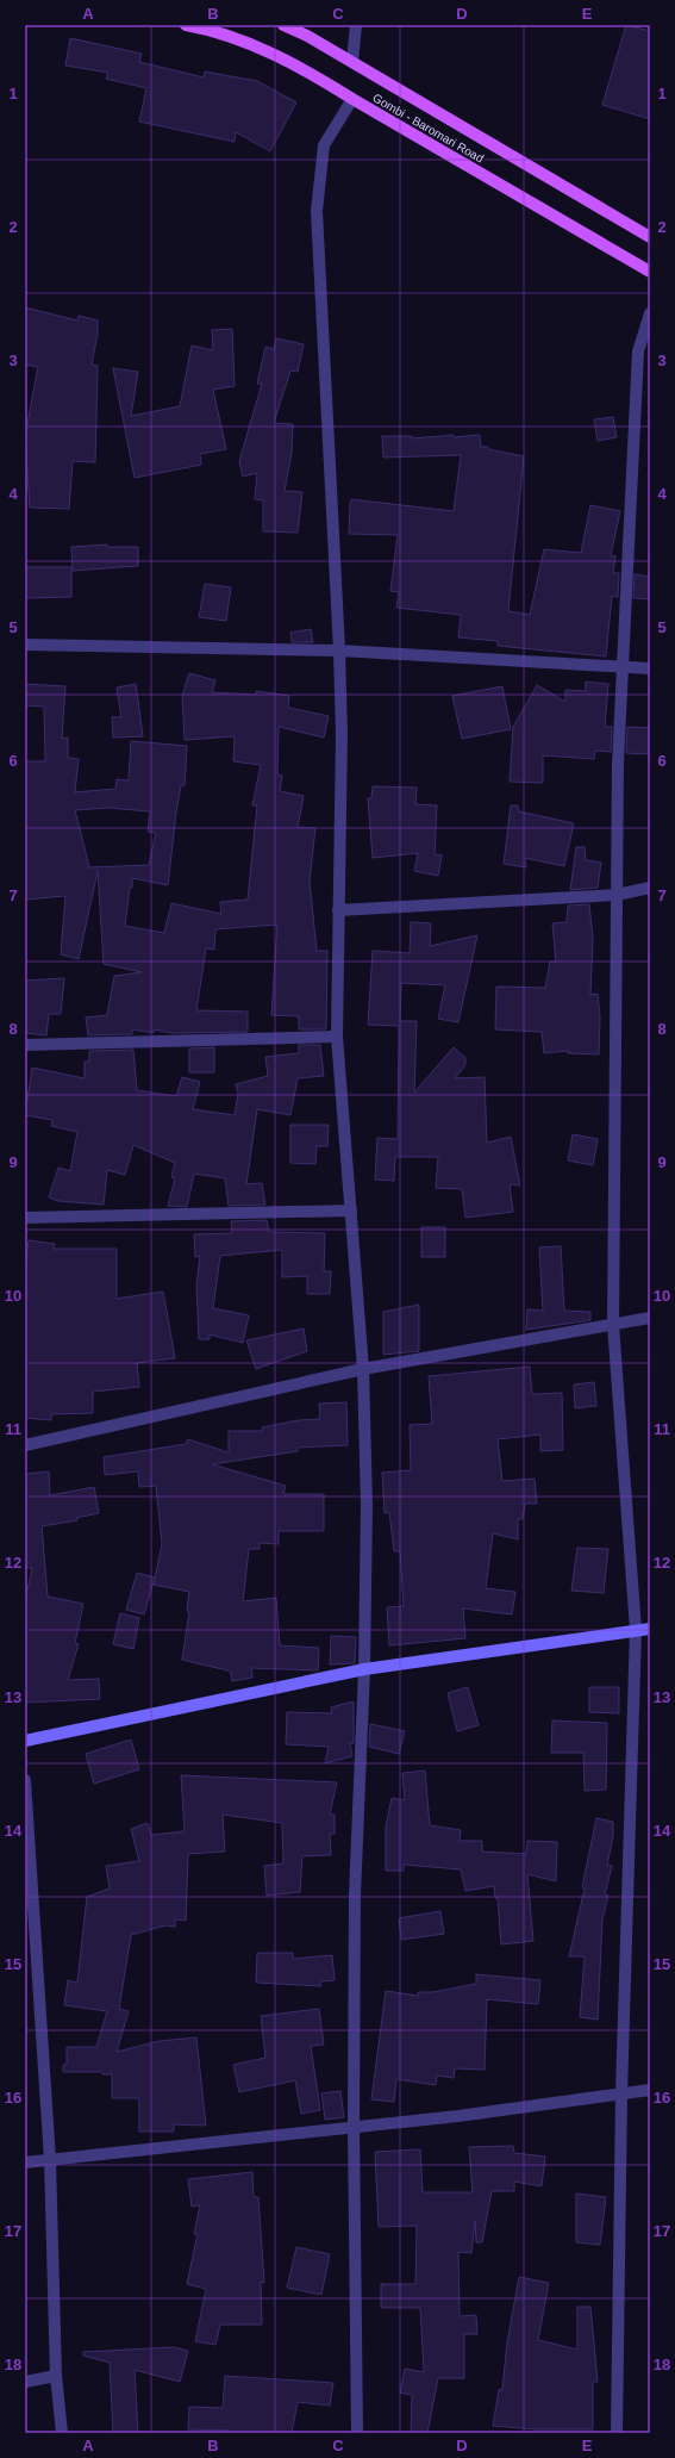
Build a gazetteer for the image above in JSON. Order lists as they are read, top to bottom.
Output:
{
  "streets": {
    "main road": ["Gombi - Baromari Road"]
  },
  "grid": {
    "columns": [
      "A",
      "B",
      "C",
      "D",
      "E"
    ],
    "rows": [
      "1",
      "2",
      "3",
      "4",
      "5",
      "6",
      "7",
      "8",
      "9",
      "10",
      "11",
      "12",
      "13",
      "14",
      "15",
      "16",
      "17",
      "18"
    ]
  }
}
